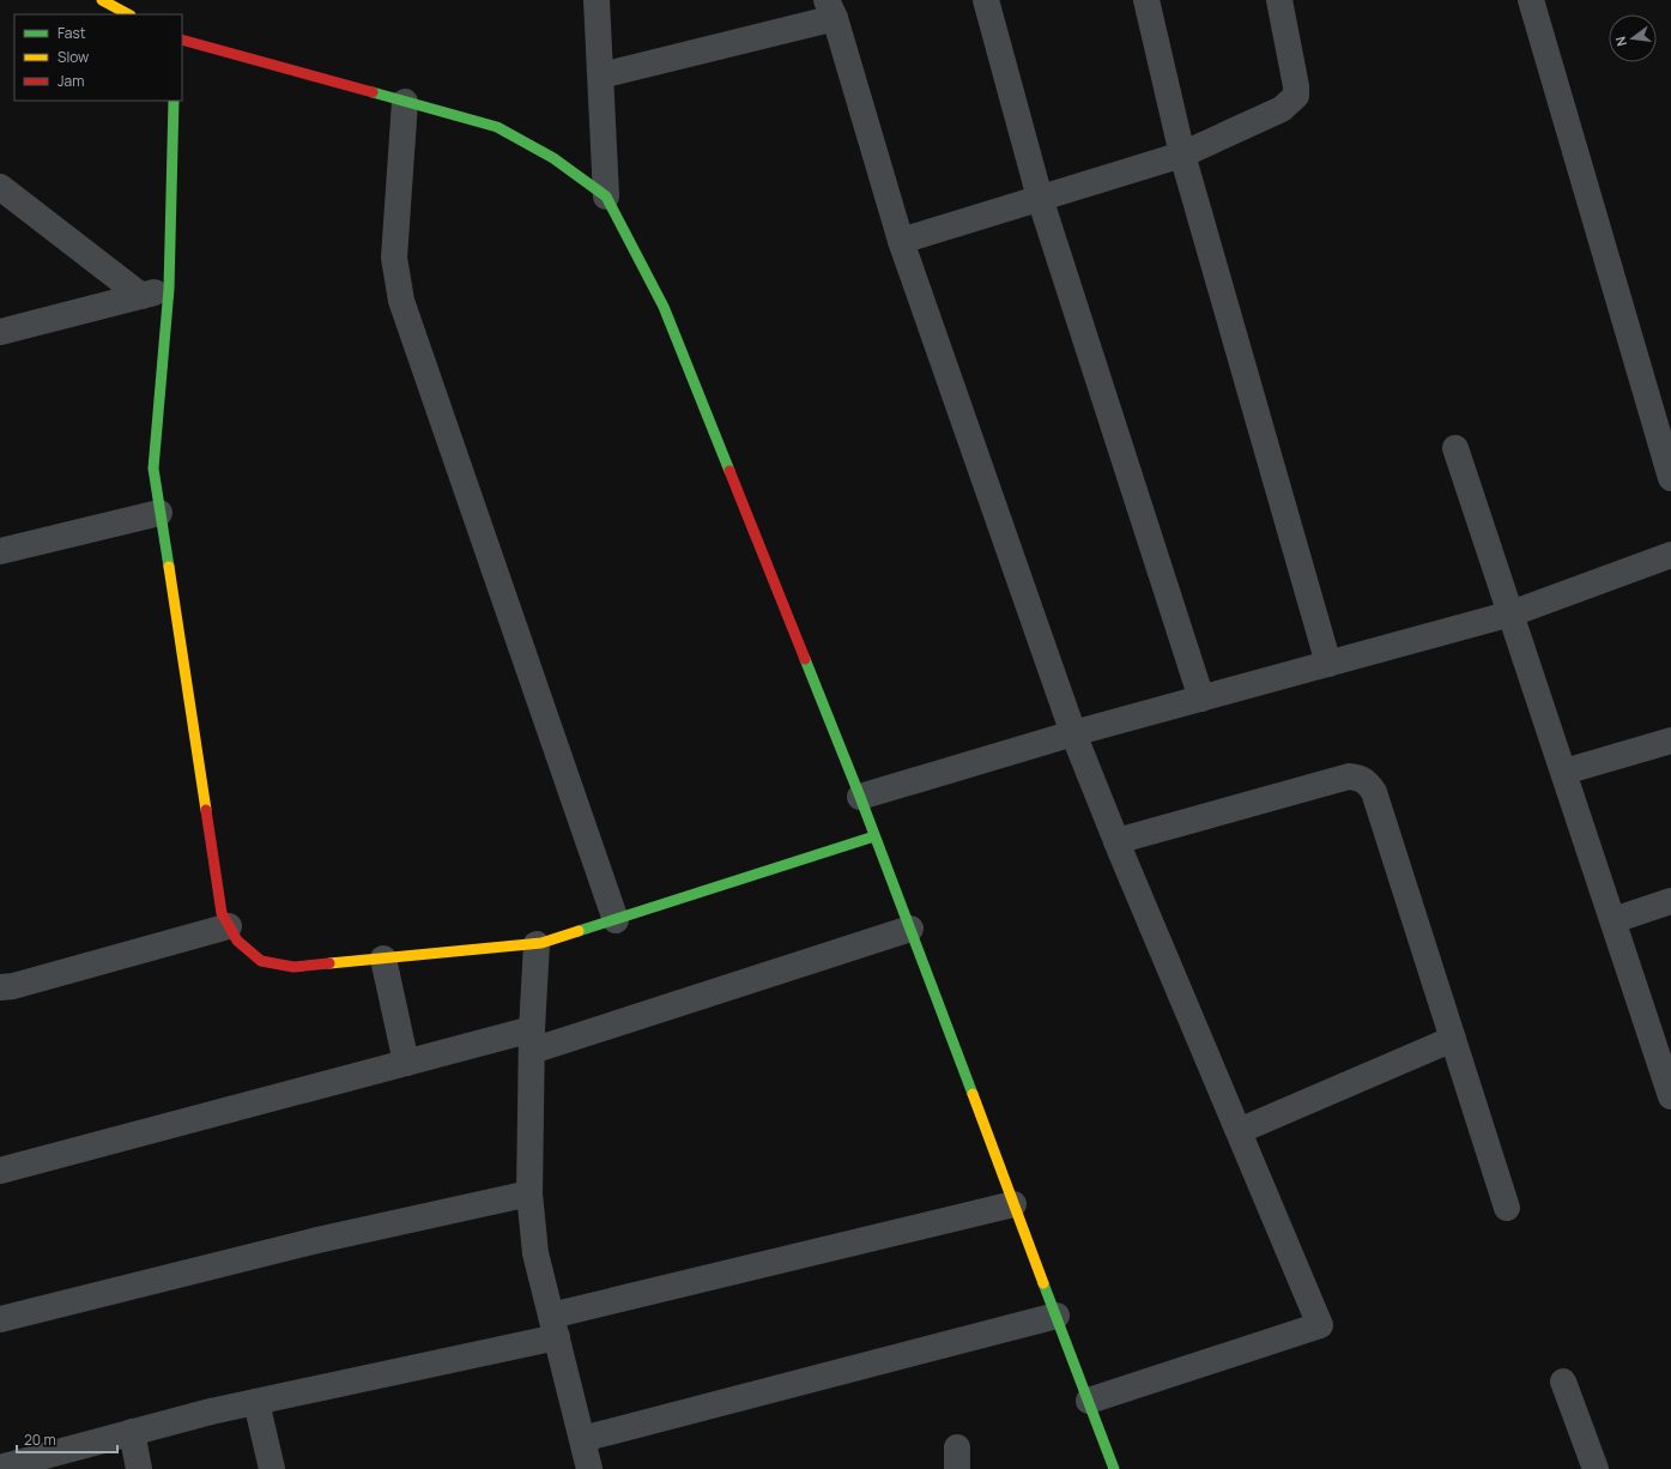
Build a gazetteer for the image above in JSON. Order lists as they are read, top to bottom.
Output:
{
  "legend": ["Fast", "Slow", "Jam"],
  "scale_bar": "20 m",
  "north": "left"
}
